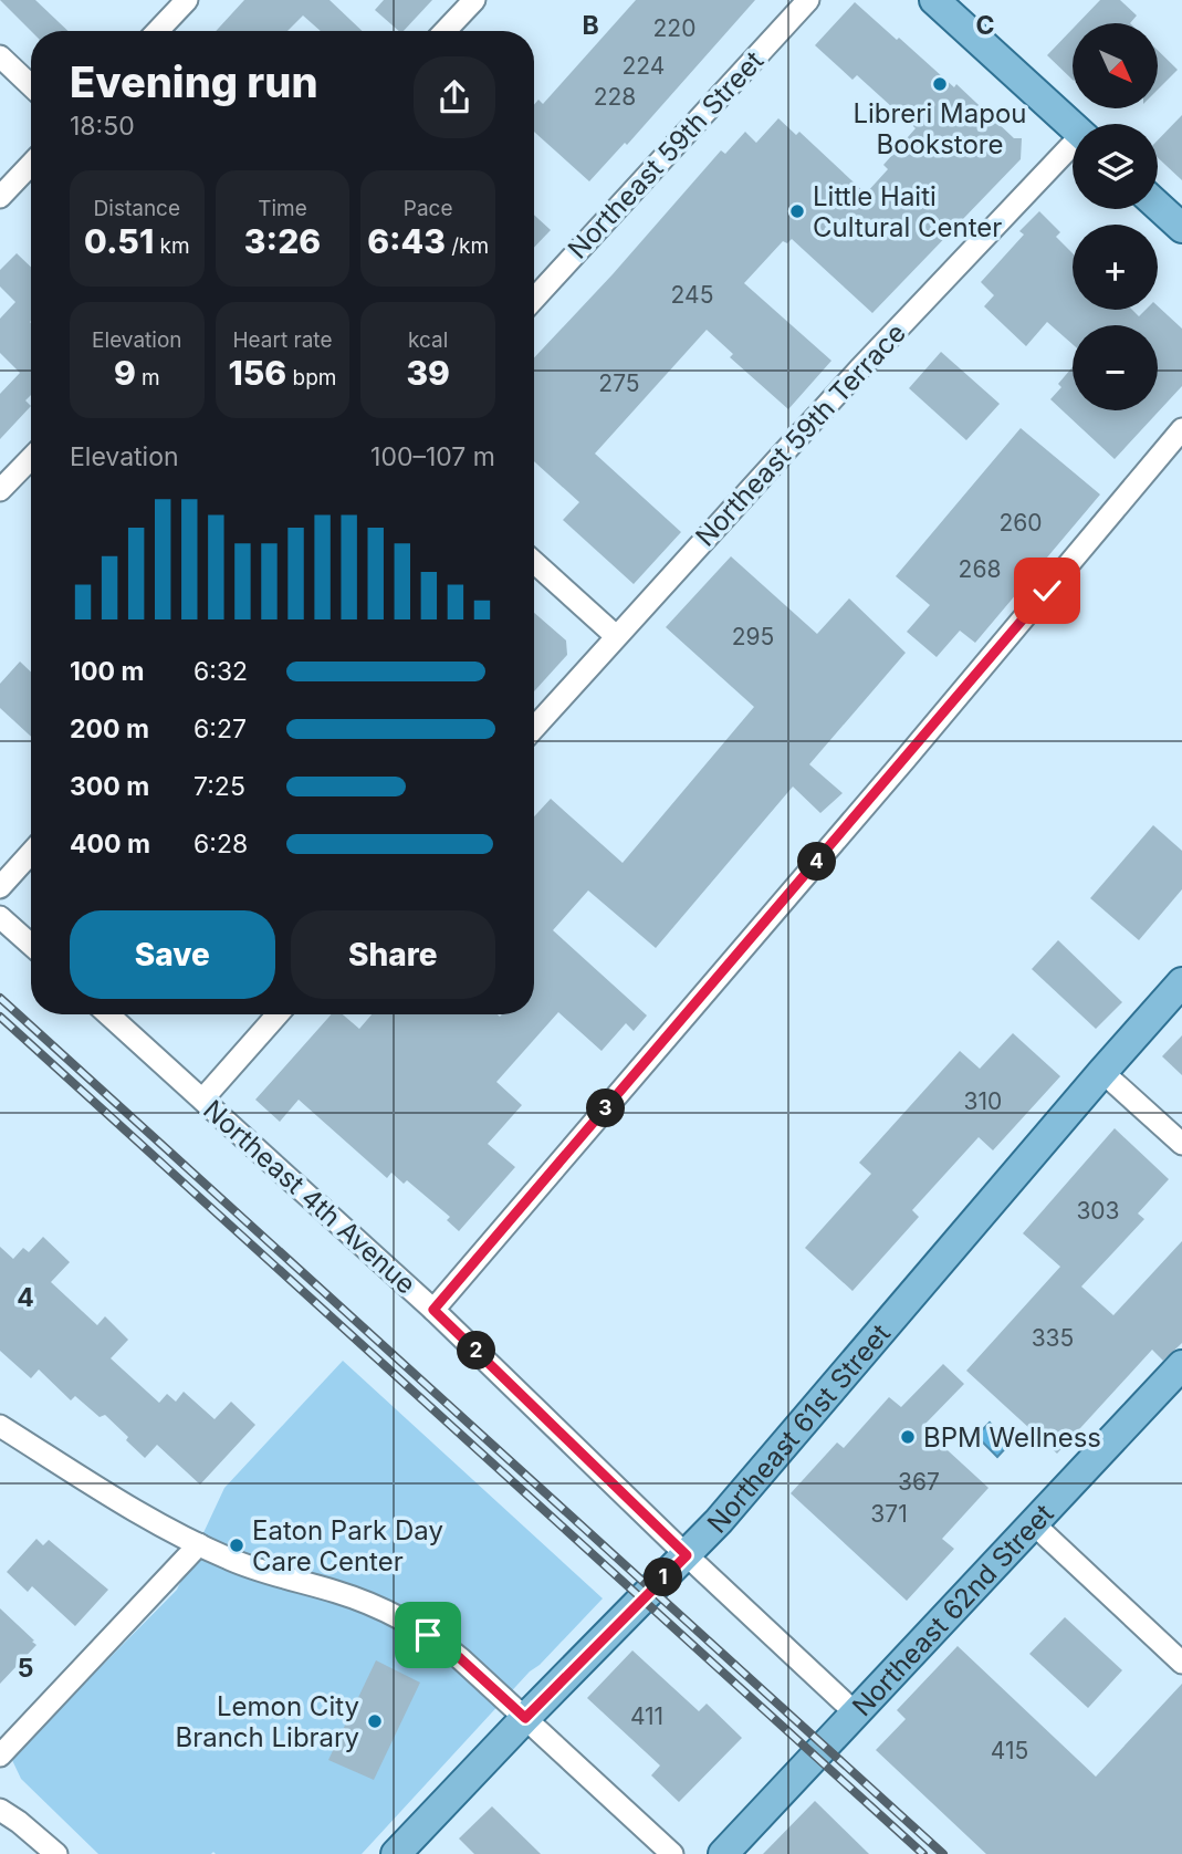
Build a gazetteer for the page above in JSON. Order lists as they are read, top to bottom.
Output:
{
  "streets": {
    "main road": ["Northeast 61st Street", "Northeast 62nd Street"],
    "street": ["Northeast 59th Street", "Northeast 59th Terrace", "Northeast 4th Avenue"]
  },
  "crossings": [
    ["Northeast 4th Avenue", "Northeast 61st Street"],
    ["Northeast 4th Avenue", "Northeast 62nd Street"]
  ],
  "places": [
    "Libreri Mapou Bookstore",
    "Little Haiti Cultural Center",
    "BPM Wellness",
    "Eaton Park Day Care Center",
    "Lemon City Branch Library"
  ],
  "house_numbers": [
    "220",
    "224",
    "228",
    "245",
    "275",
    "260",
    "268",
    "295",
    "310",
    "303",
    "335",
    "367",
    "371",
    "411",
    "415"
  ],
  "north": "bottom right",
  "page": {
    "map_buttons": ["+", "−"],
    "heading": ["Evening run", "18:50"],
    "stats": [
      ["Distance", "0.51 km"],
      ["Time", "3:26"],
      ["Pace", "6:43 /km"],
      ["Elevation", "9 m"],
      ["Heart rate", "156 bpm"],
      ["kcal", "39"]
    ],
    "chart": ["Elevation", "100–107 m"],
    "list": [
      {
        "name": "100 m",
        "note": "6:32"
      },
      {
        "name": "200 m",
        "note": "6:27"
      },
      {
        "name": "300 m",
        "note": "7:25"
      },
      {
        "name": "400 m",
        "note": "6:28"
      }
    ],
    "pins": [
      "4",
      "3",
      "2",
      "1"
    ],
    "buttons": ["Save", "Share"]
  },
  "grid": {
    "columns": ["B", "C"],
    "rows": ["4", "5"]
  }
}
